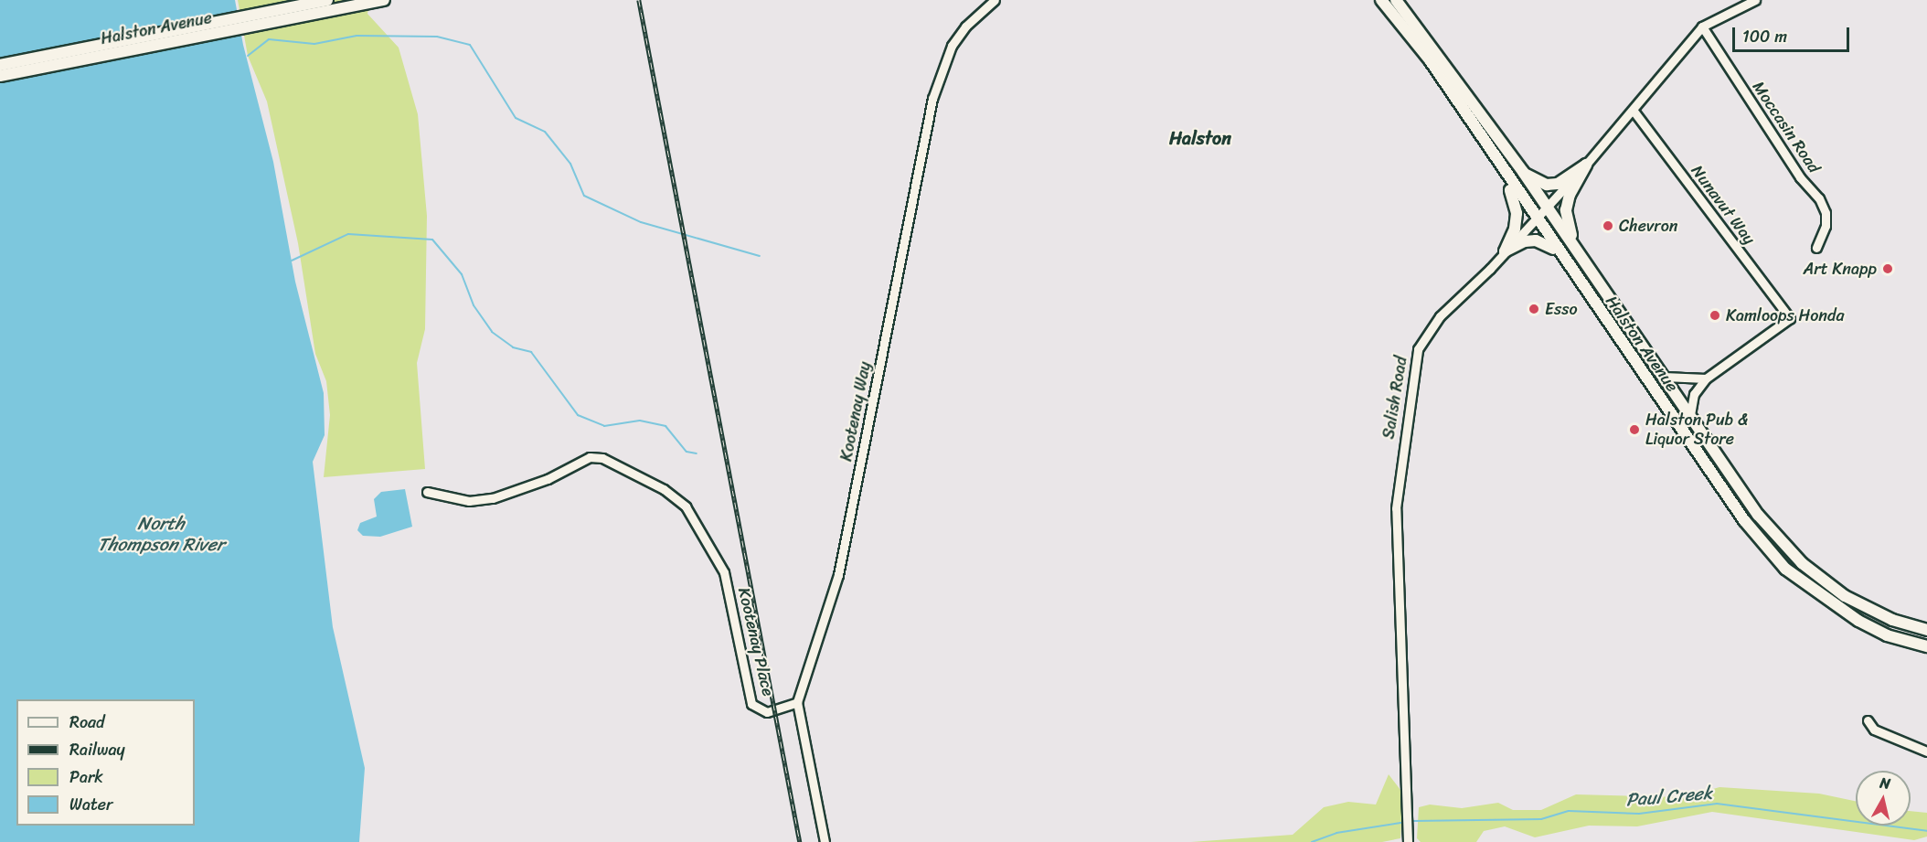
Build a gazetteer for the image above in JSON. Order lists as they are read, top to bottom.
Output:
{
  "streets": {
    "main road": ["Halston Avenue"],
    "street": [
      "Moccasin Road",
      "Nunavut Way",
      "Salish Road",
      "Kootenay Way",
      "Kootenay Place"
    ]
  },
  "crossings": [
    ["Halston Avenue", "Salish Road"],
    ["Moccasin Road", "Salish Road"],
    ["Nunavut Way", "Salish Road"],
    ["Kootenay Way", "Kootenay Place"]
  ],
  "districts": ["Halston"],
  "water": ["North Thompson River", "Paul Creek"],
  "places": [
    "Chevron",
    "Art Knapp",
    "Esso",
    "Kamloops Honda",
    "Halston Pub & Liquor Store"
  ],
  "legend": [
    "Road",
    "Railway",
    "Park",
    "Water"
  ],
  "scale_bar": "100 m",
  "north": "top"
}
